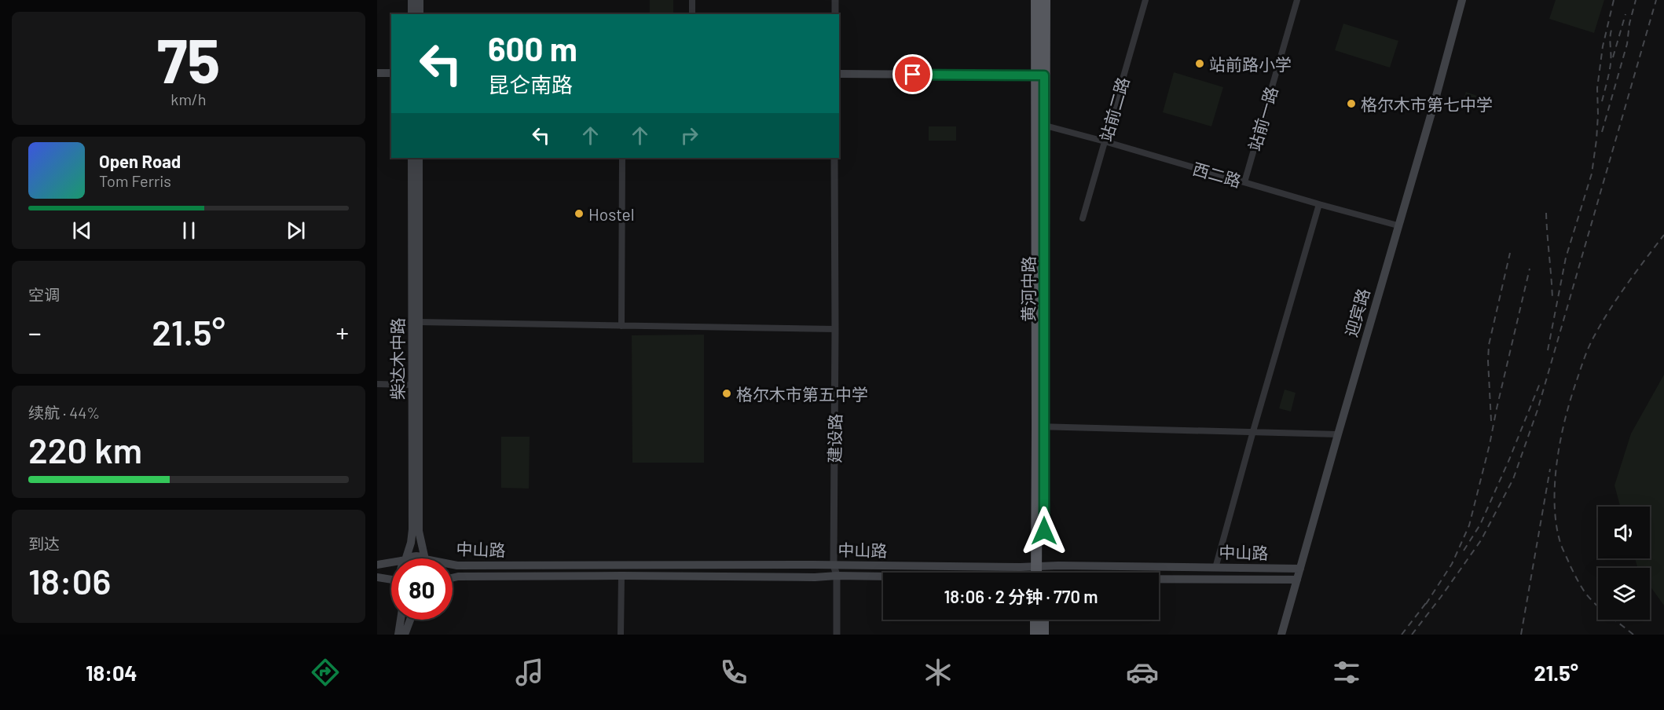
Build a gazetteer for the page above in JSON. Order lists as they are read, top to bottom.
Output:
{
  "streets": {
    "highway": ["黄河中路"],
    "main road": ["迎宾路", "柴达木中路", "中山路"],
    "street": [
      "站前二路",
      "站前一路",
      "西二路",
      "建设路"
    ]
  },
  "crossings": [
    ["站前二路", "西二路"],
    ["站前一路", "西二路"],
    ["西二路", "黄河中路"],
    ["西二路", "迎宾路"],
    ["黄河中路", "中山路"],
    ["迎宾路", "中山路"],
    ["柴达木中路", "中山路"],
    ["建设路", "中山路"]
  ],
  "places": [
    "站前路小学",
    "格尔木市第七中学",
    "Hostel",
    "格尔木市第五中学"
  ],
  "page": {
    "tile": [
      ["75", "km/h"],
      "空调",
      ["续航 · 44%", "220 km"],
      ["到达", "18:06"]
    ],
    "turn": ["600 m", "昆仑南路"],
    "song": ["Open Road", "Tom Ferris"],
    "heat": ["−", "21.5°", "+"],
    "limit": "80",
    "trip": "18:06 · 2 分钟 · 770 m",
    "tabs": ["18:04", "21.5°"]
  }
}
